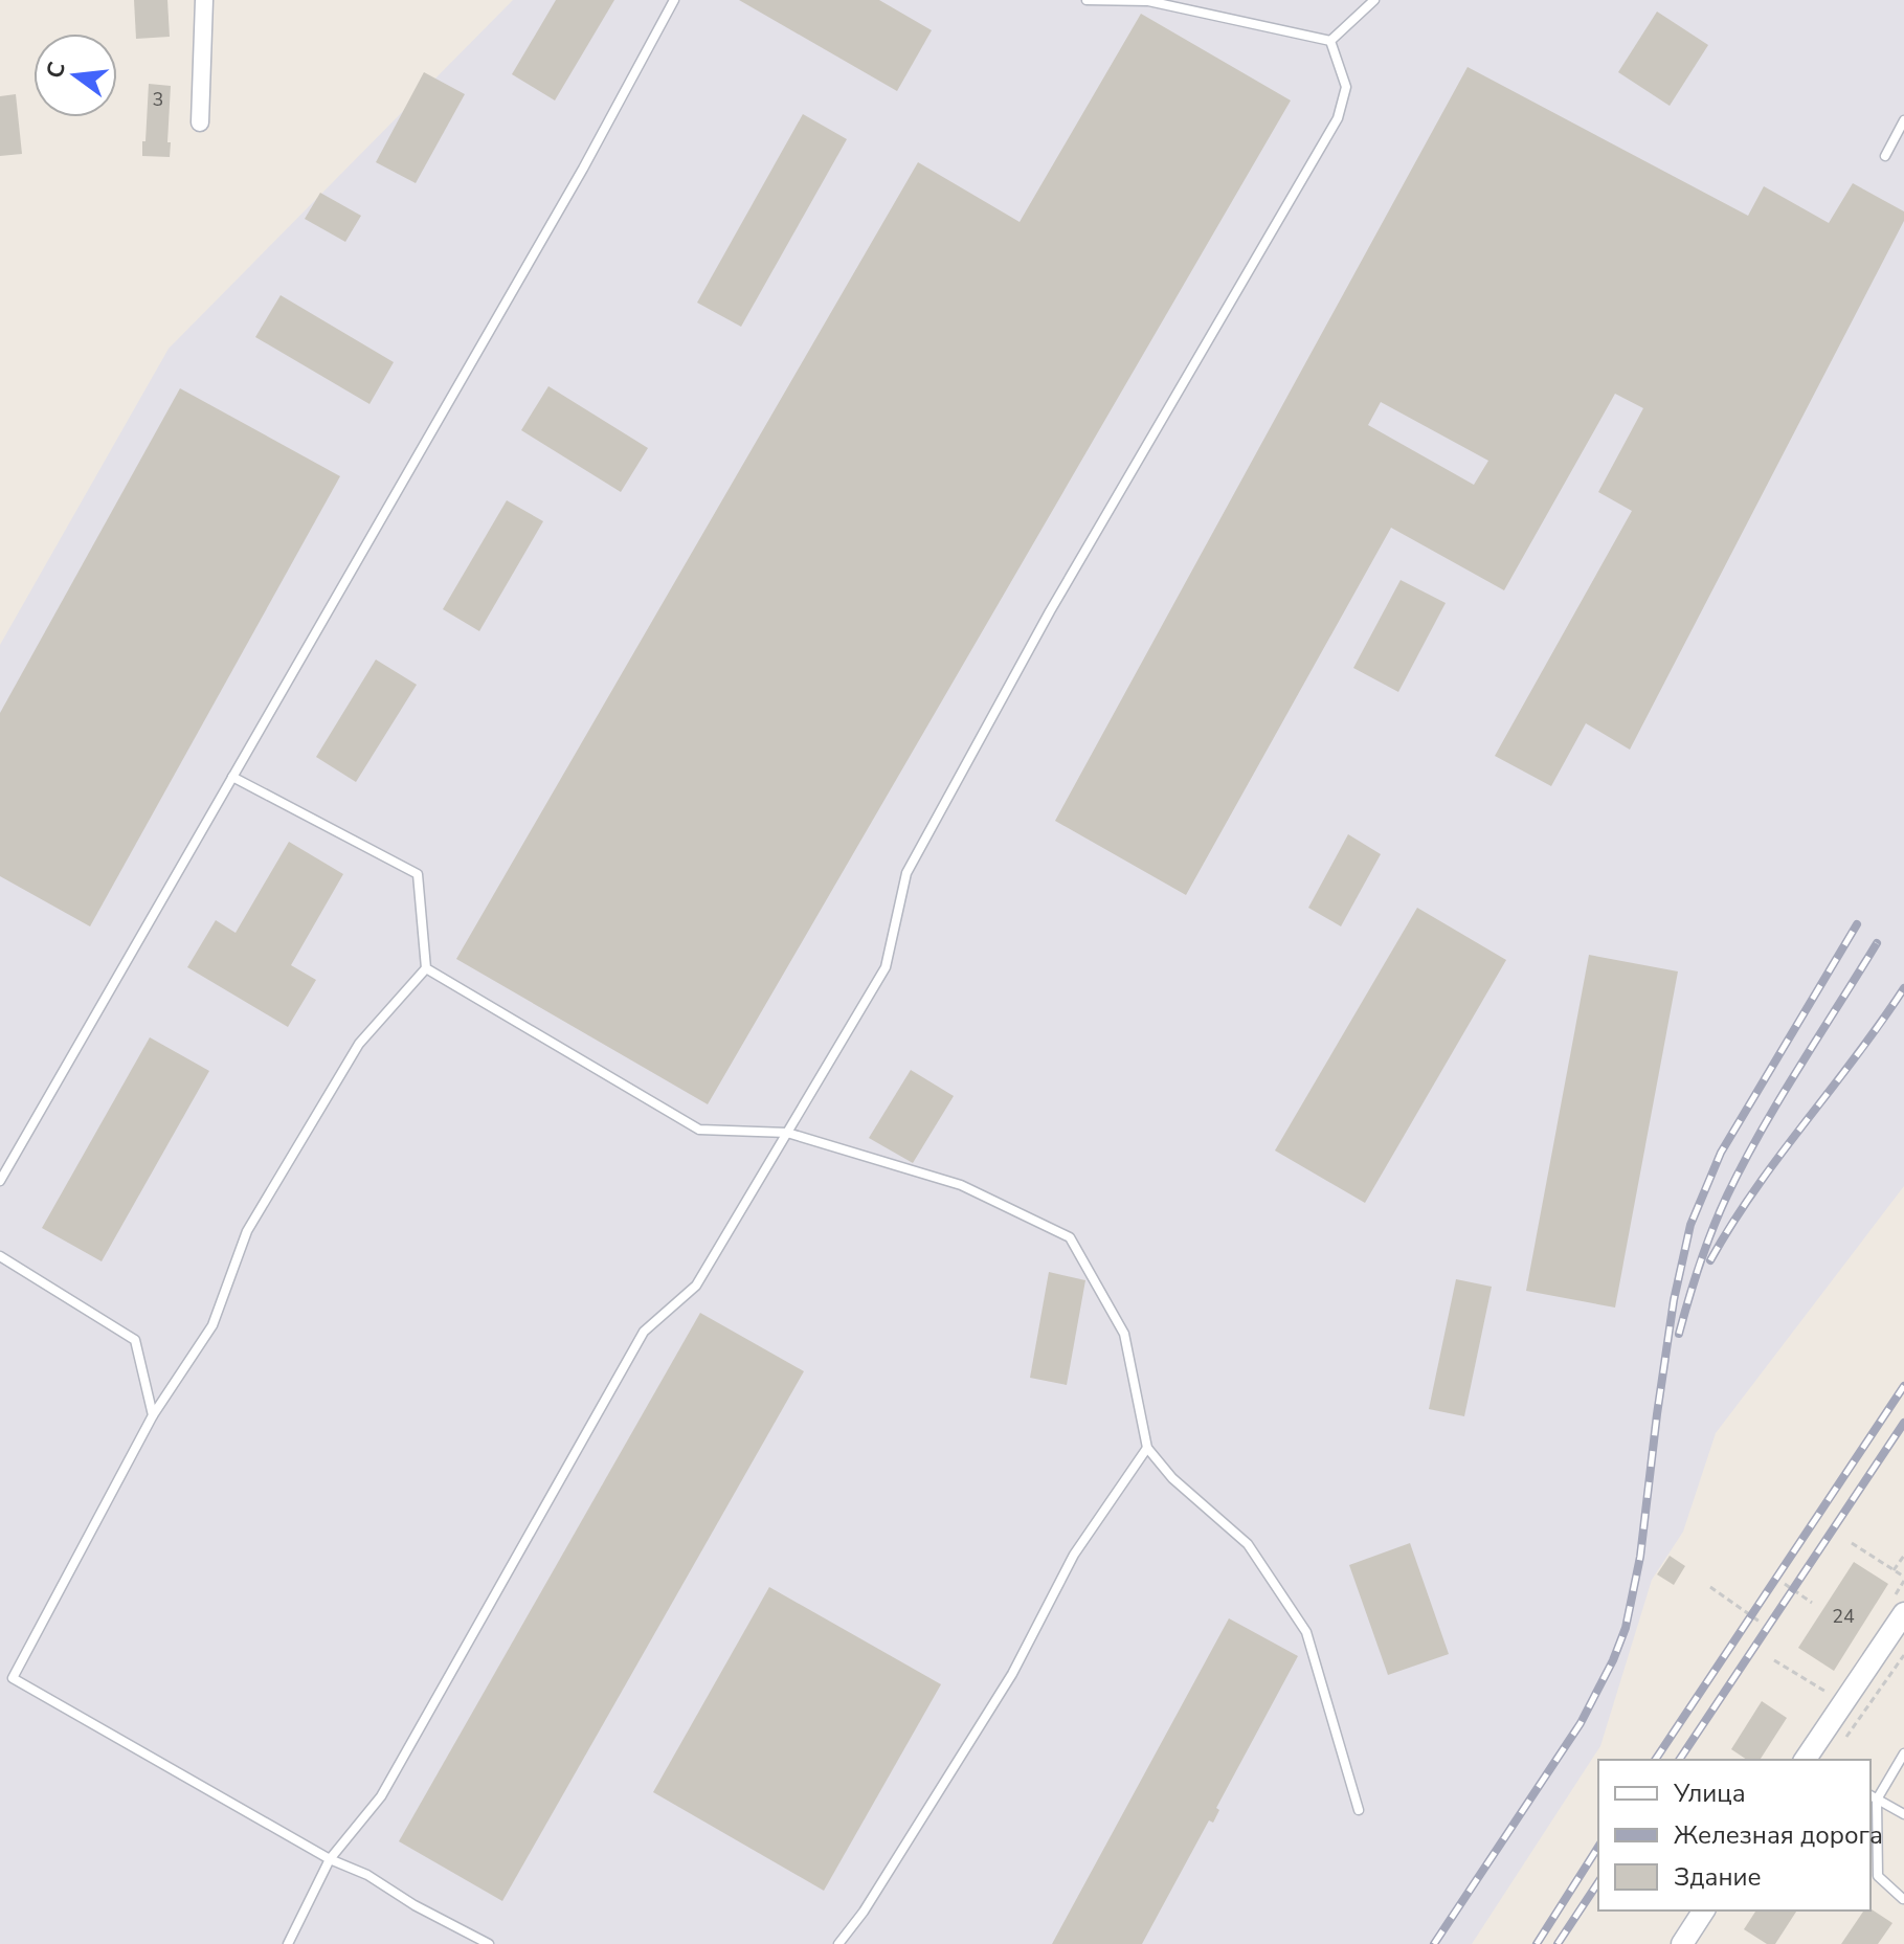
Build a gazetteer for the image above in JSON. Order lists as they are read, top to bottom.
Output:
{
  "house_numbers": ["3", "24"],
  "legend": ["Улица", "Железная дорога", "Здание"],
  "north": "left"
}
